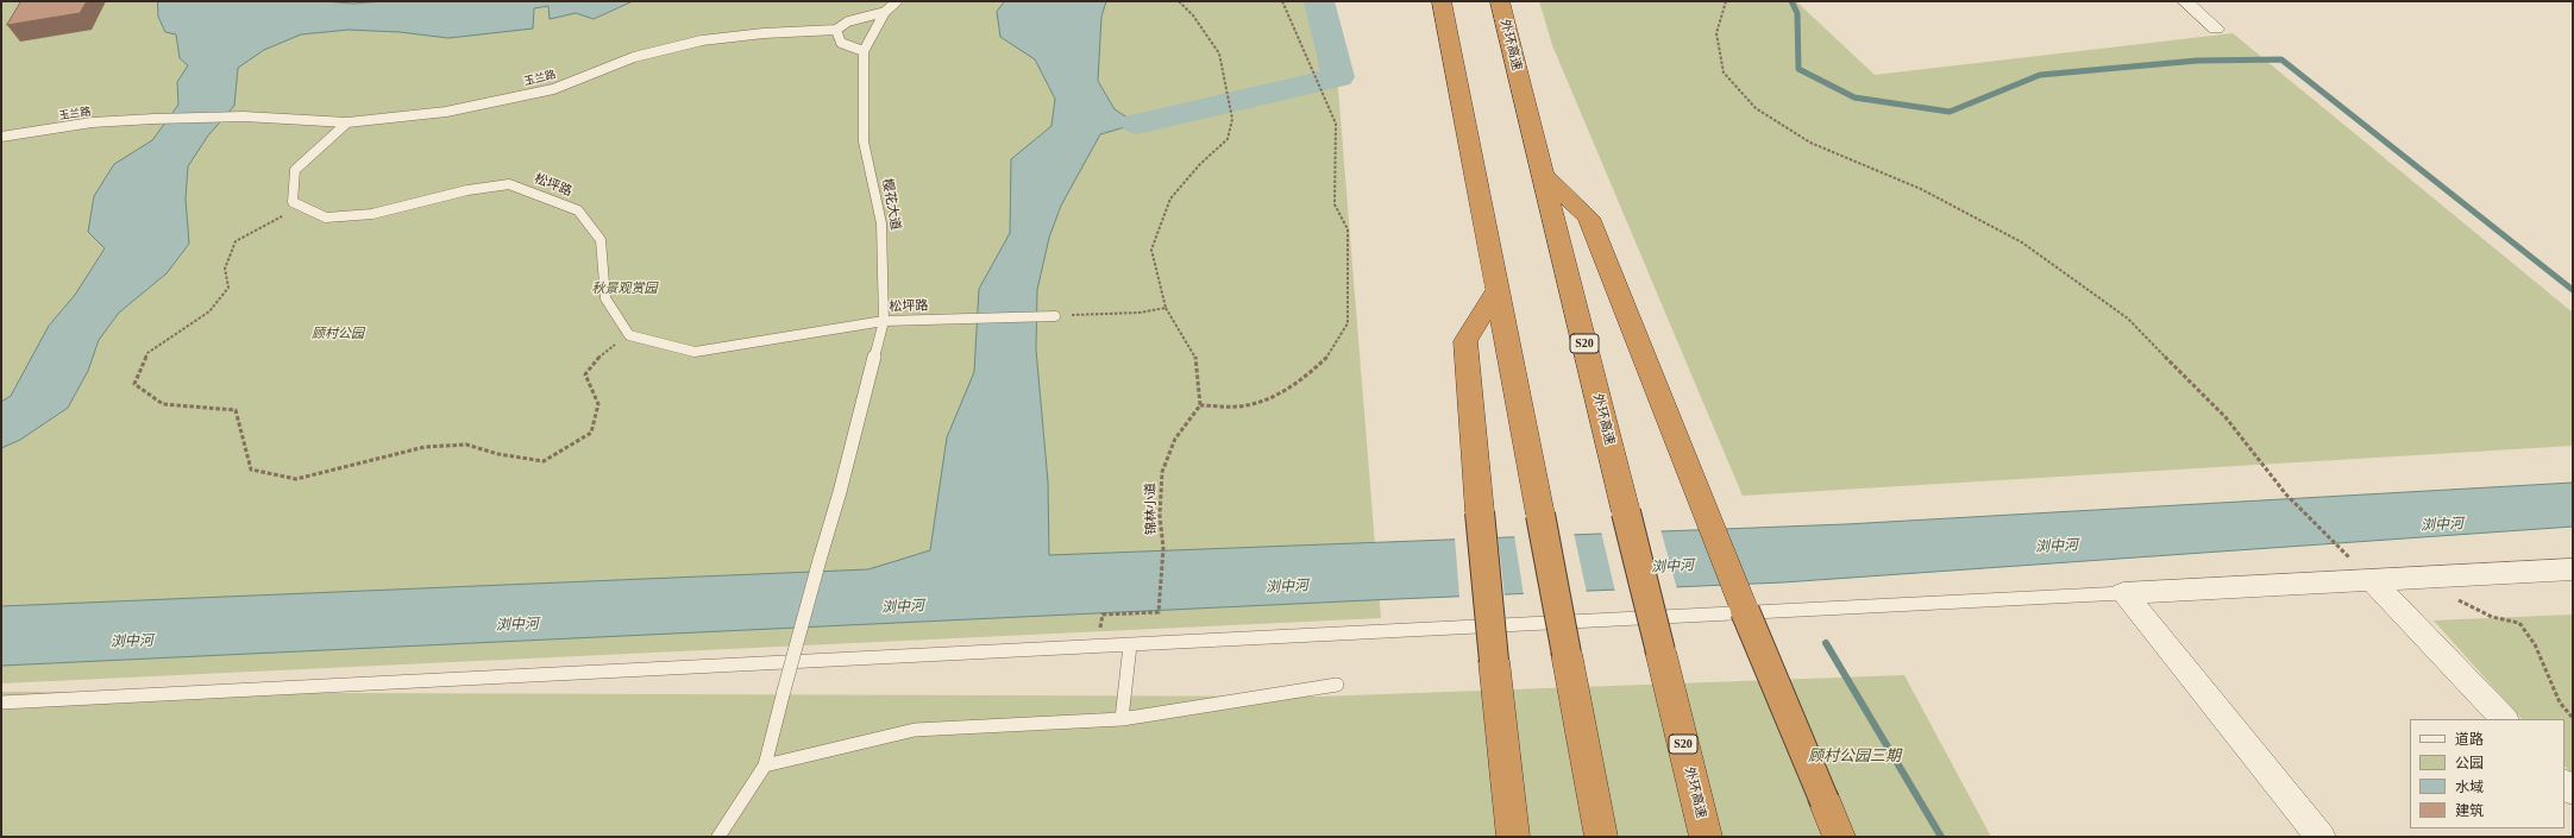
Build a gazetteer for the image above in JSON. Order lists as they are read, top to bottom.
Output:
{
  "streets": {
    "highway": ["外环高速", "S20"],
    "lane": ["玉兰路", "松坪路", "樱花大道"],
    "path": ["锦林小道"]
  },
  "crossings": [
    ["松坪路", "樱花大道"]
  ],
  "water": ["浏中河"],
  "parks": ["秋景观赏园", "顾村公园", "顾村公园三期"],
  "legend": [
    "道路",
    "公园",
    "水域",
    "建筑"
  ]
}
